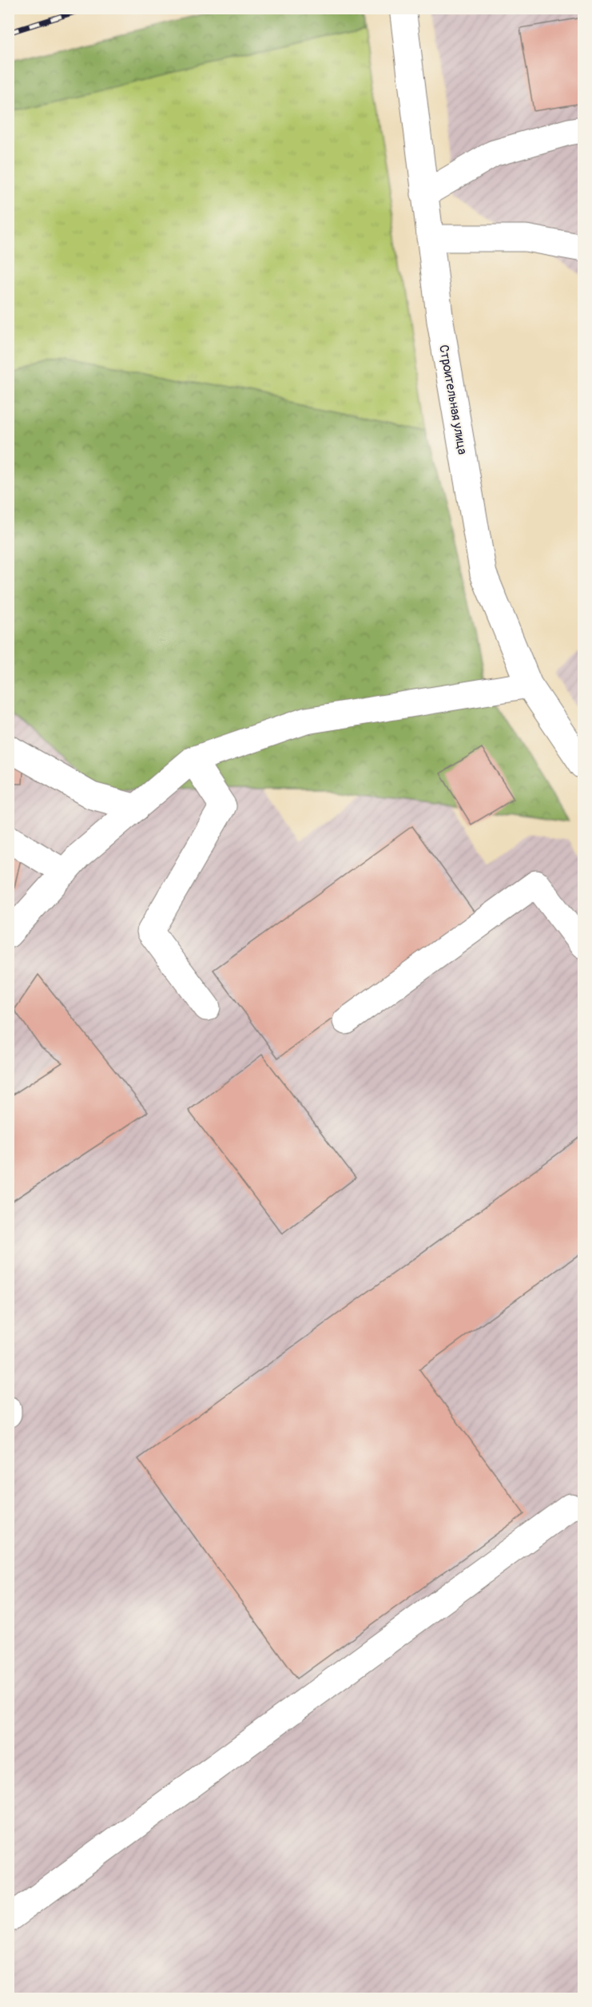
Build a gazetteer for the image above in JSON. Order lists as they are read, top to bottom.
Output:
{
  "streets": {
    "street": ["Строительная улица"]
  }
}
